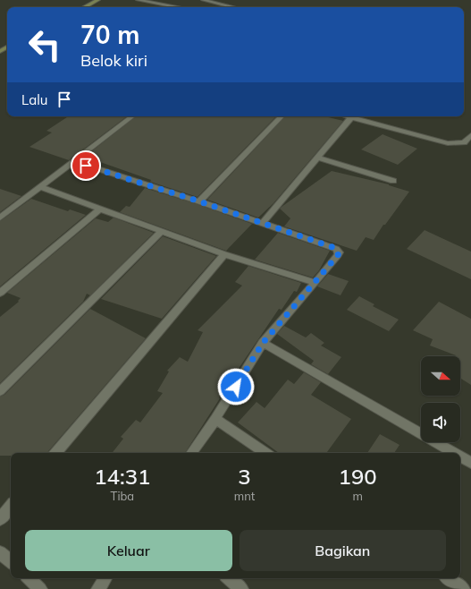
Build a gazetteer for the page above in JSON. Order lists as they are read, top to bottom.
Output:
{
  "north": "right",
  "page": {
    "turn": ["70 m", "Belok kiri"],
    "then": "Lalu",
    "eta": [
      "14:31",
      "Tiba",
      "3",
      "mnt",
      "190",
      "m"
    ],
    "buttons": ["Keluar", "Bagikan"]
  }
}
